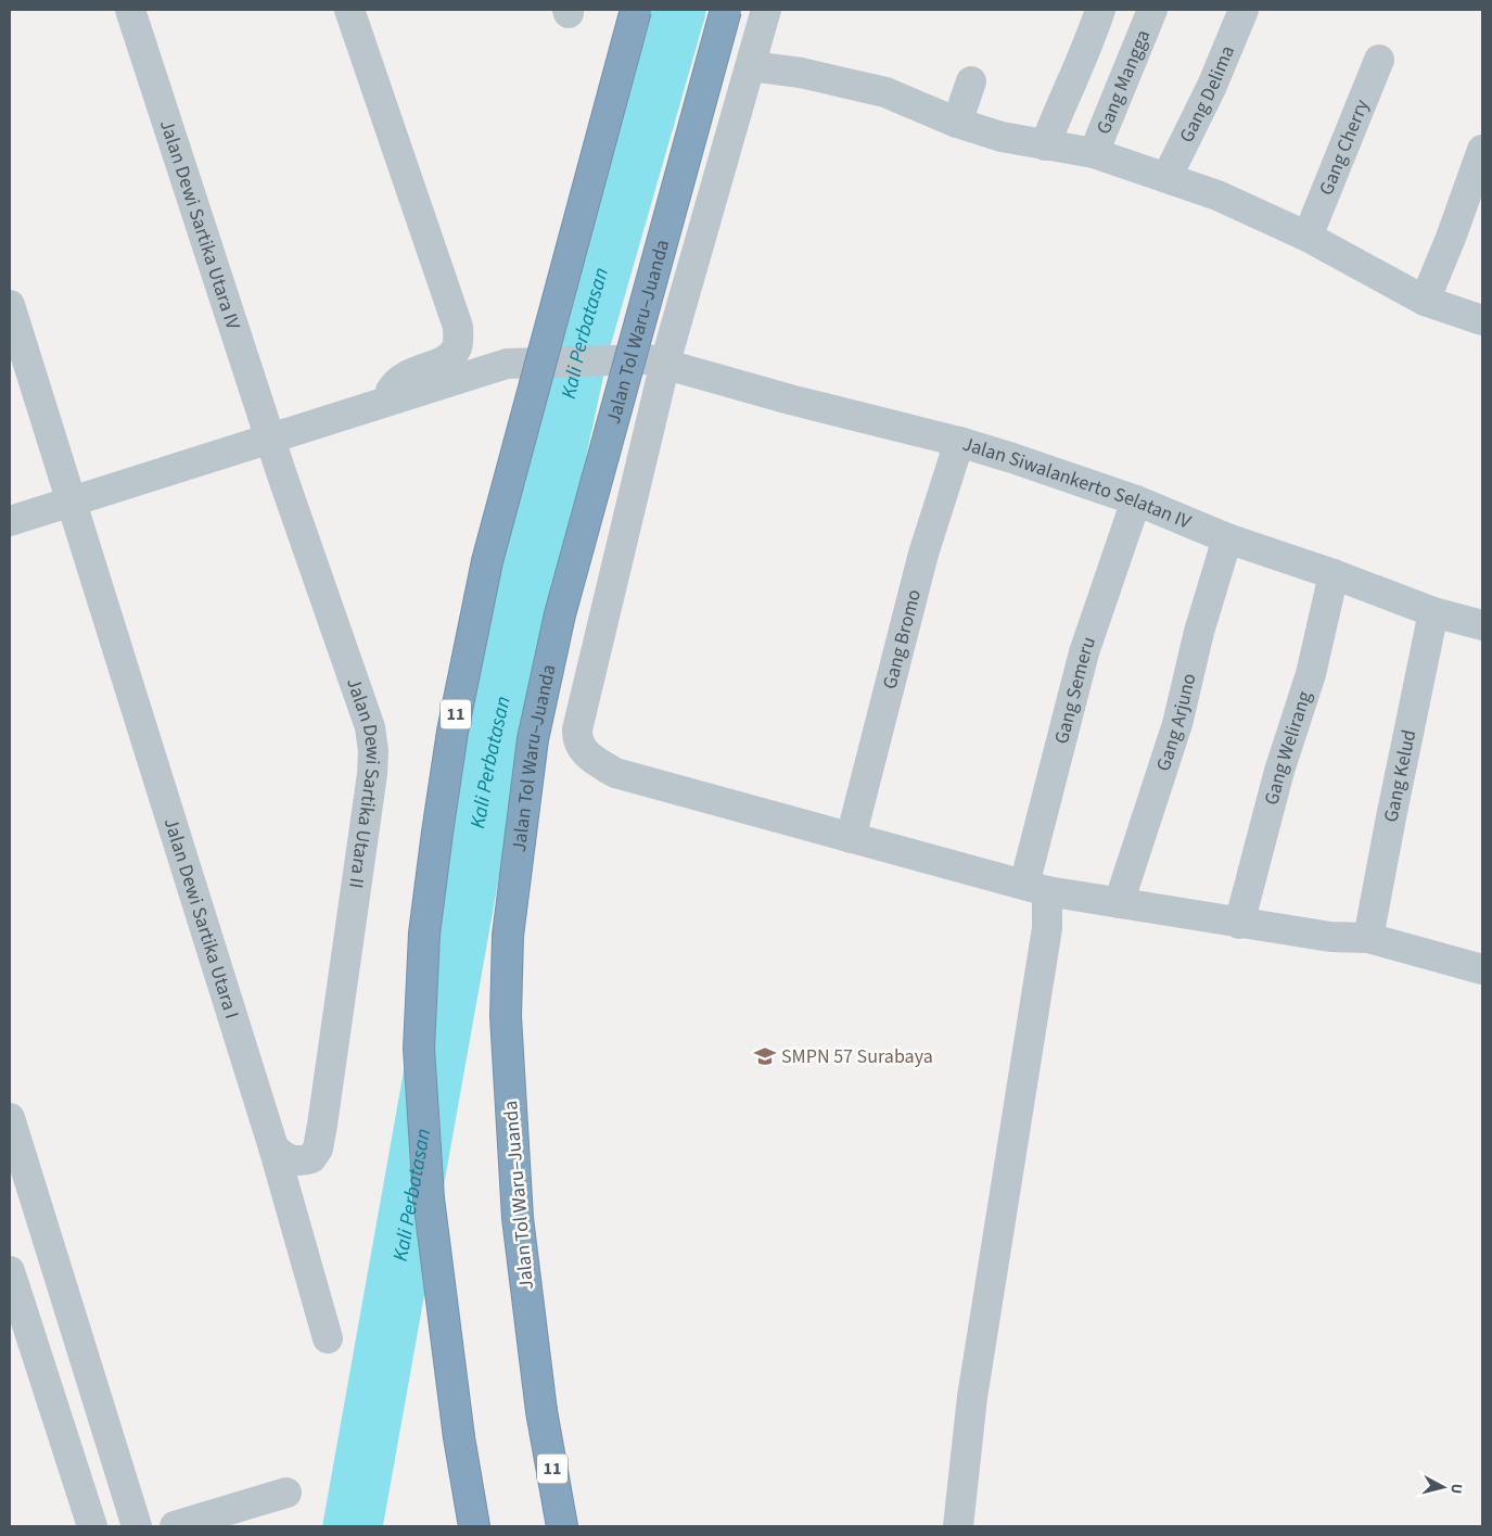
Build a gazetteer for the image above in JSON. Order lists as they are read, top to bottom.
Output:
{
  "streets": {
    "highway": ["Jalan Tol Waru–Juanda", "11"],
    "street": [
      "Gang Mangga",
      "Gang Delima",
      "Gang Cherry",
      "Jalan Dewi Sartika Utara IV",
      "Jalan Siwalankerto Selatan IV",
      "Gang Bromo",
      "Gang Semeru",
      "Gang Arjuno",
      "Gang Welirang",
      "Gang Kelud",
      "Jalan Dewi Sartika Utara II",
      "Jalan Dewi Sartika Utara I"
    ]
  },
  "crossings": [
    ["Jalan Dewi Sartika Utara IV", "Jalan Siwalankerto Selatan IV"],
    ["Jalan Dewi Sartika Utara IV", "Jalan Dewi Sartika Utara II"],
    ["Jalan Siwalankerto Selatan IV", "Gang Bromo"],
    ["Jalan Siwalankerto Selatan IV", "Gang Semeru"],
    ["Jalan Siwalankerto Selatan IV", "Gang Arjuno"],
    ["Jalan Siwalankerto Selatan IV", "Gang Welirang"],
    ["Jalan Siwalankerto Selatan IV", "Gang Kelud"],
    ["Jalan Siwalankerto Selatan IV", "Jalan Dewi Sartika Utara II"],
    ["Jalan Siwalankerto Selatan IV", "Jalan Dewi Sartika Utara I"],
    ["Jalan Dewi Sartika Utara II", "Jalan Dewi Sartika Utara I"]
  ],
  "water": ["Kali Perbatasan"],
  "places": {
    "school or university": ["SMPN 57 Surabaya"]
  },
  "north": "right"
}
